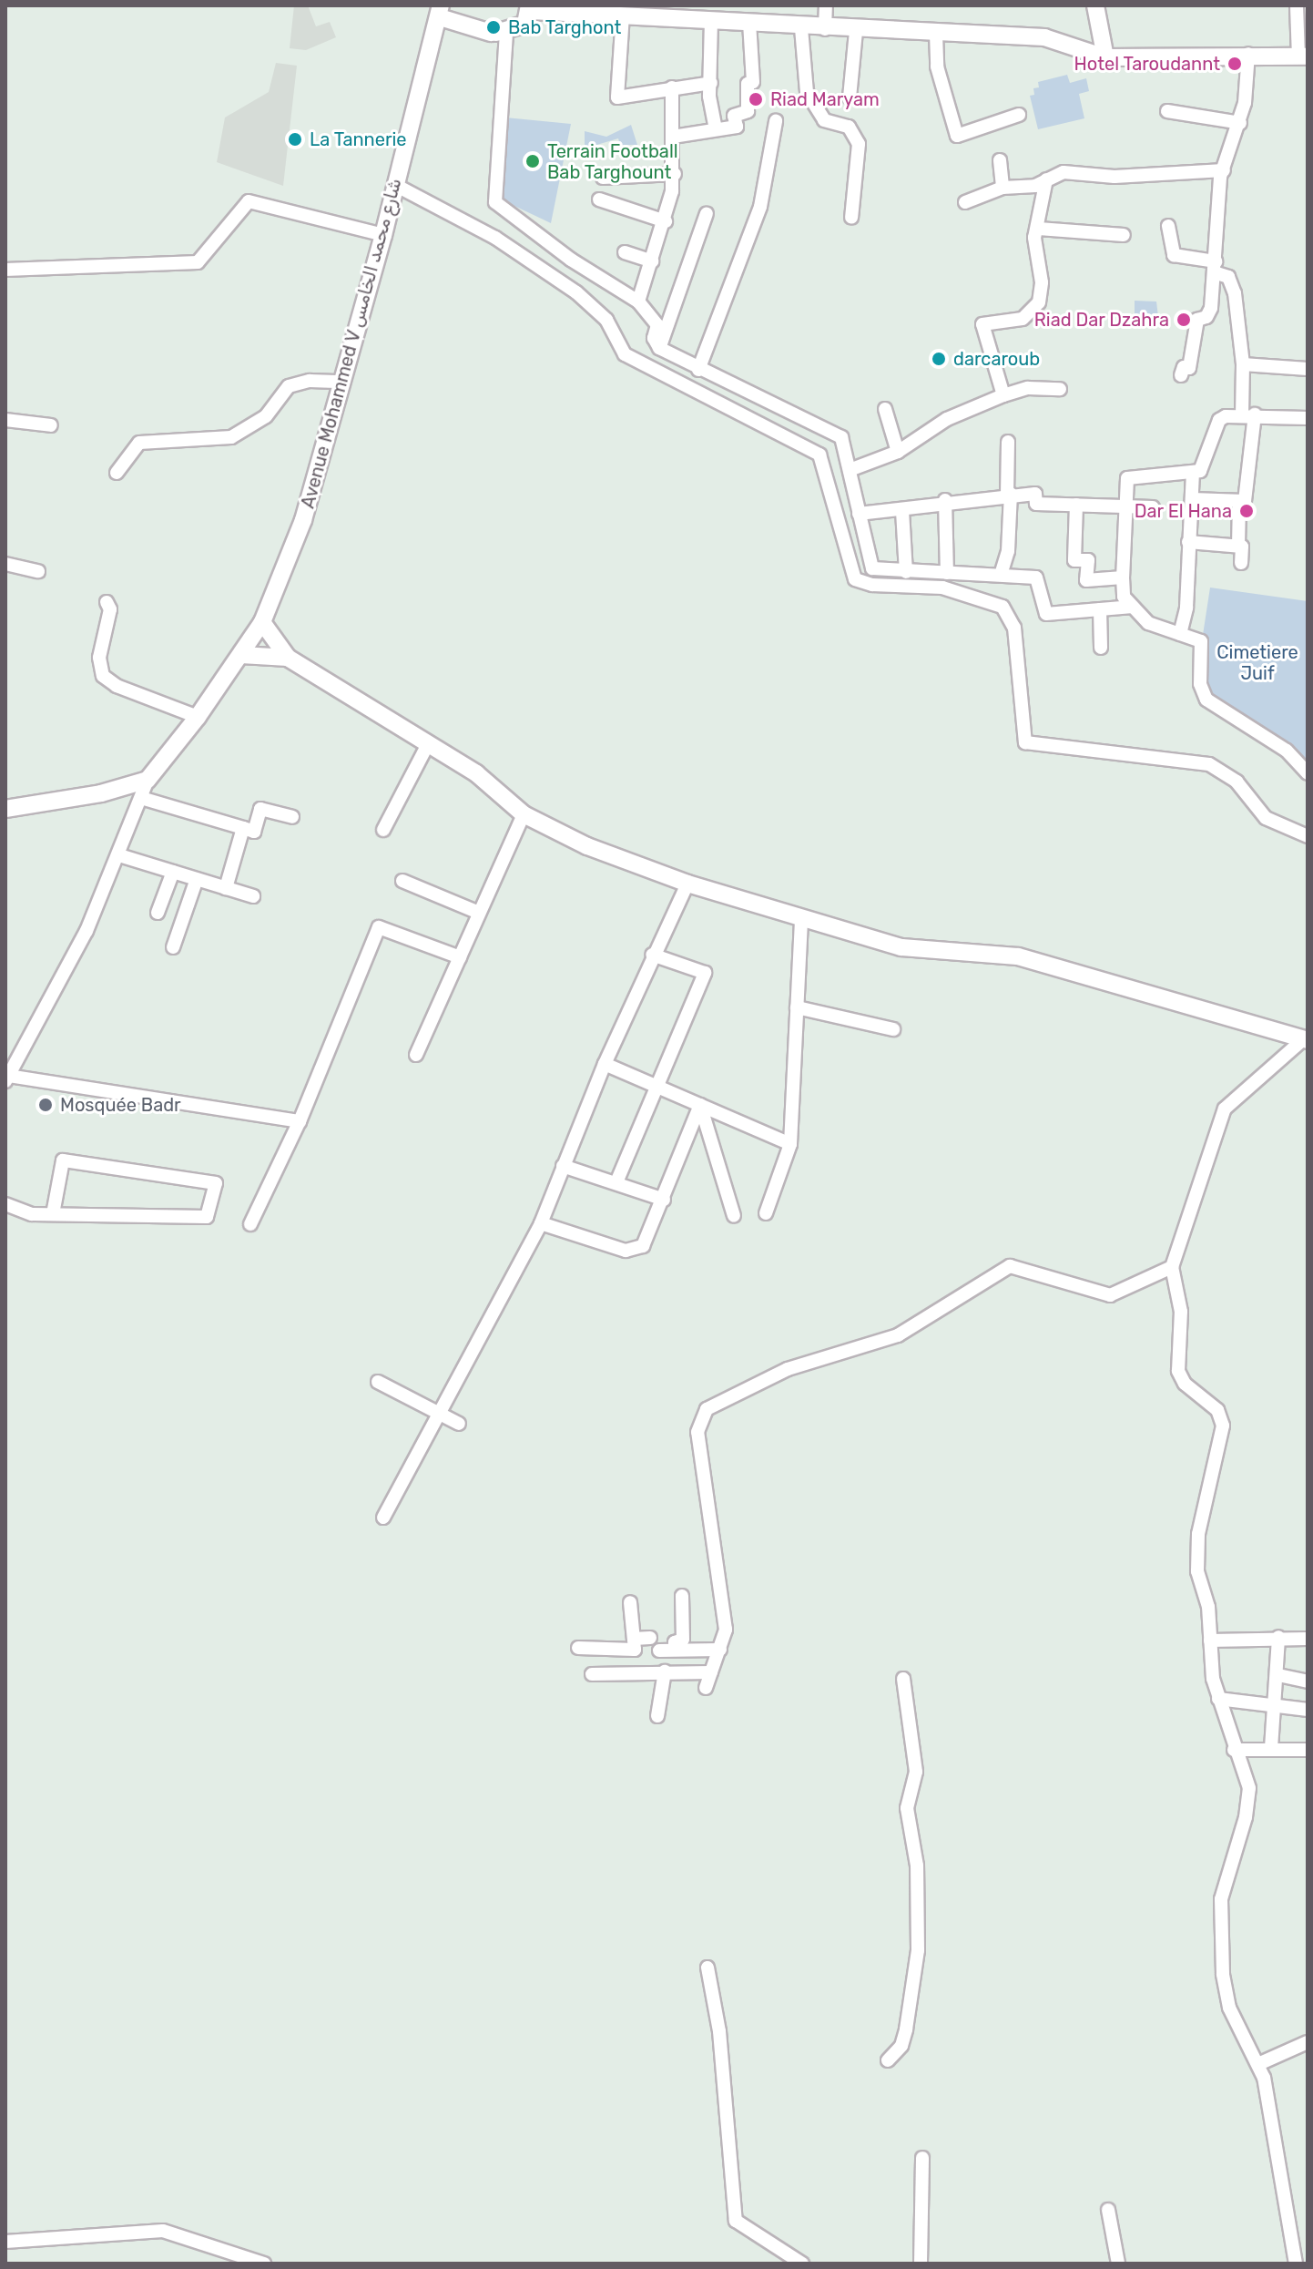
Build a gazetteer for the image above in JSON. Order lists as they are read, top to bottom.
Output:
{
  "streets": {
    "street": ["Avenue Mohammed V شارع محمد الخامس"]
  },
  "parks": ["Cimetiere Juif"],
  "places": [
    "Bab Targhont",
    "Hotel Taroudannt",
    "Riad Maryam",
    "La Tannerie",
    "Terrain Football Bab Targhount",
    "Riad Dar Dzahra",
    "darcaroub",
    "Dar El Hana",
    "Mosquée Badr"
  ]
}
